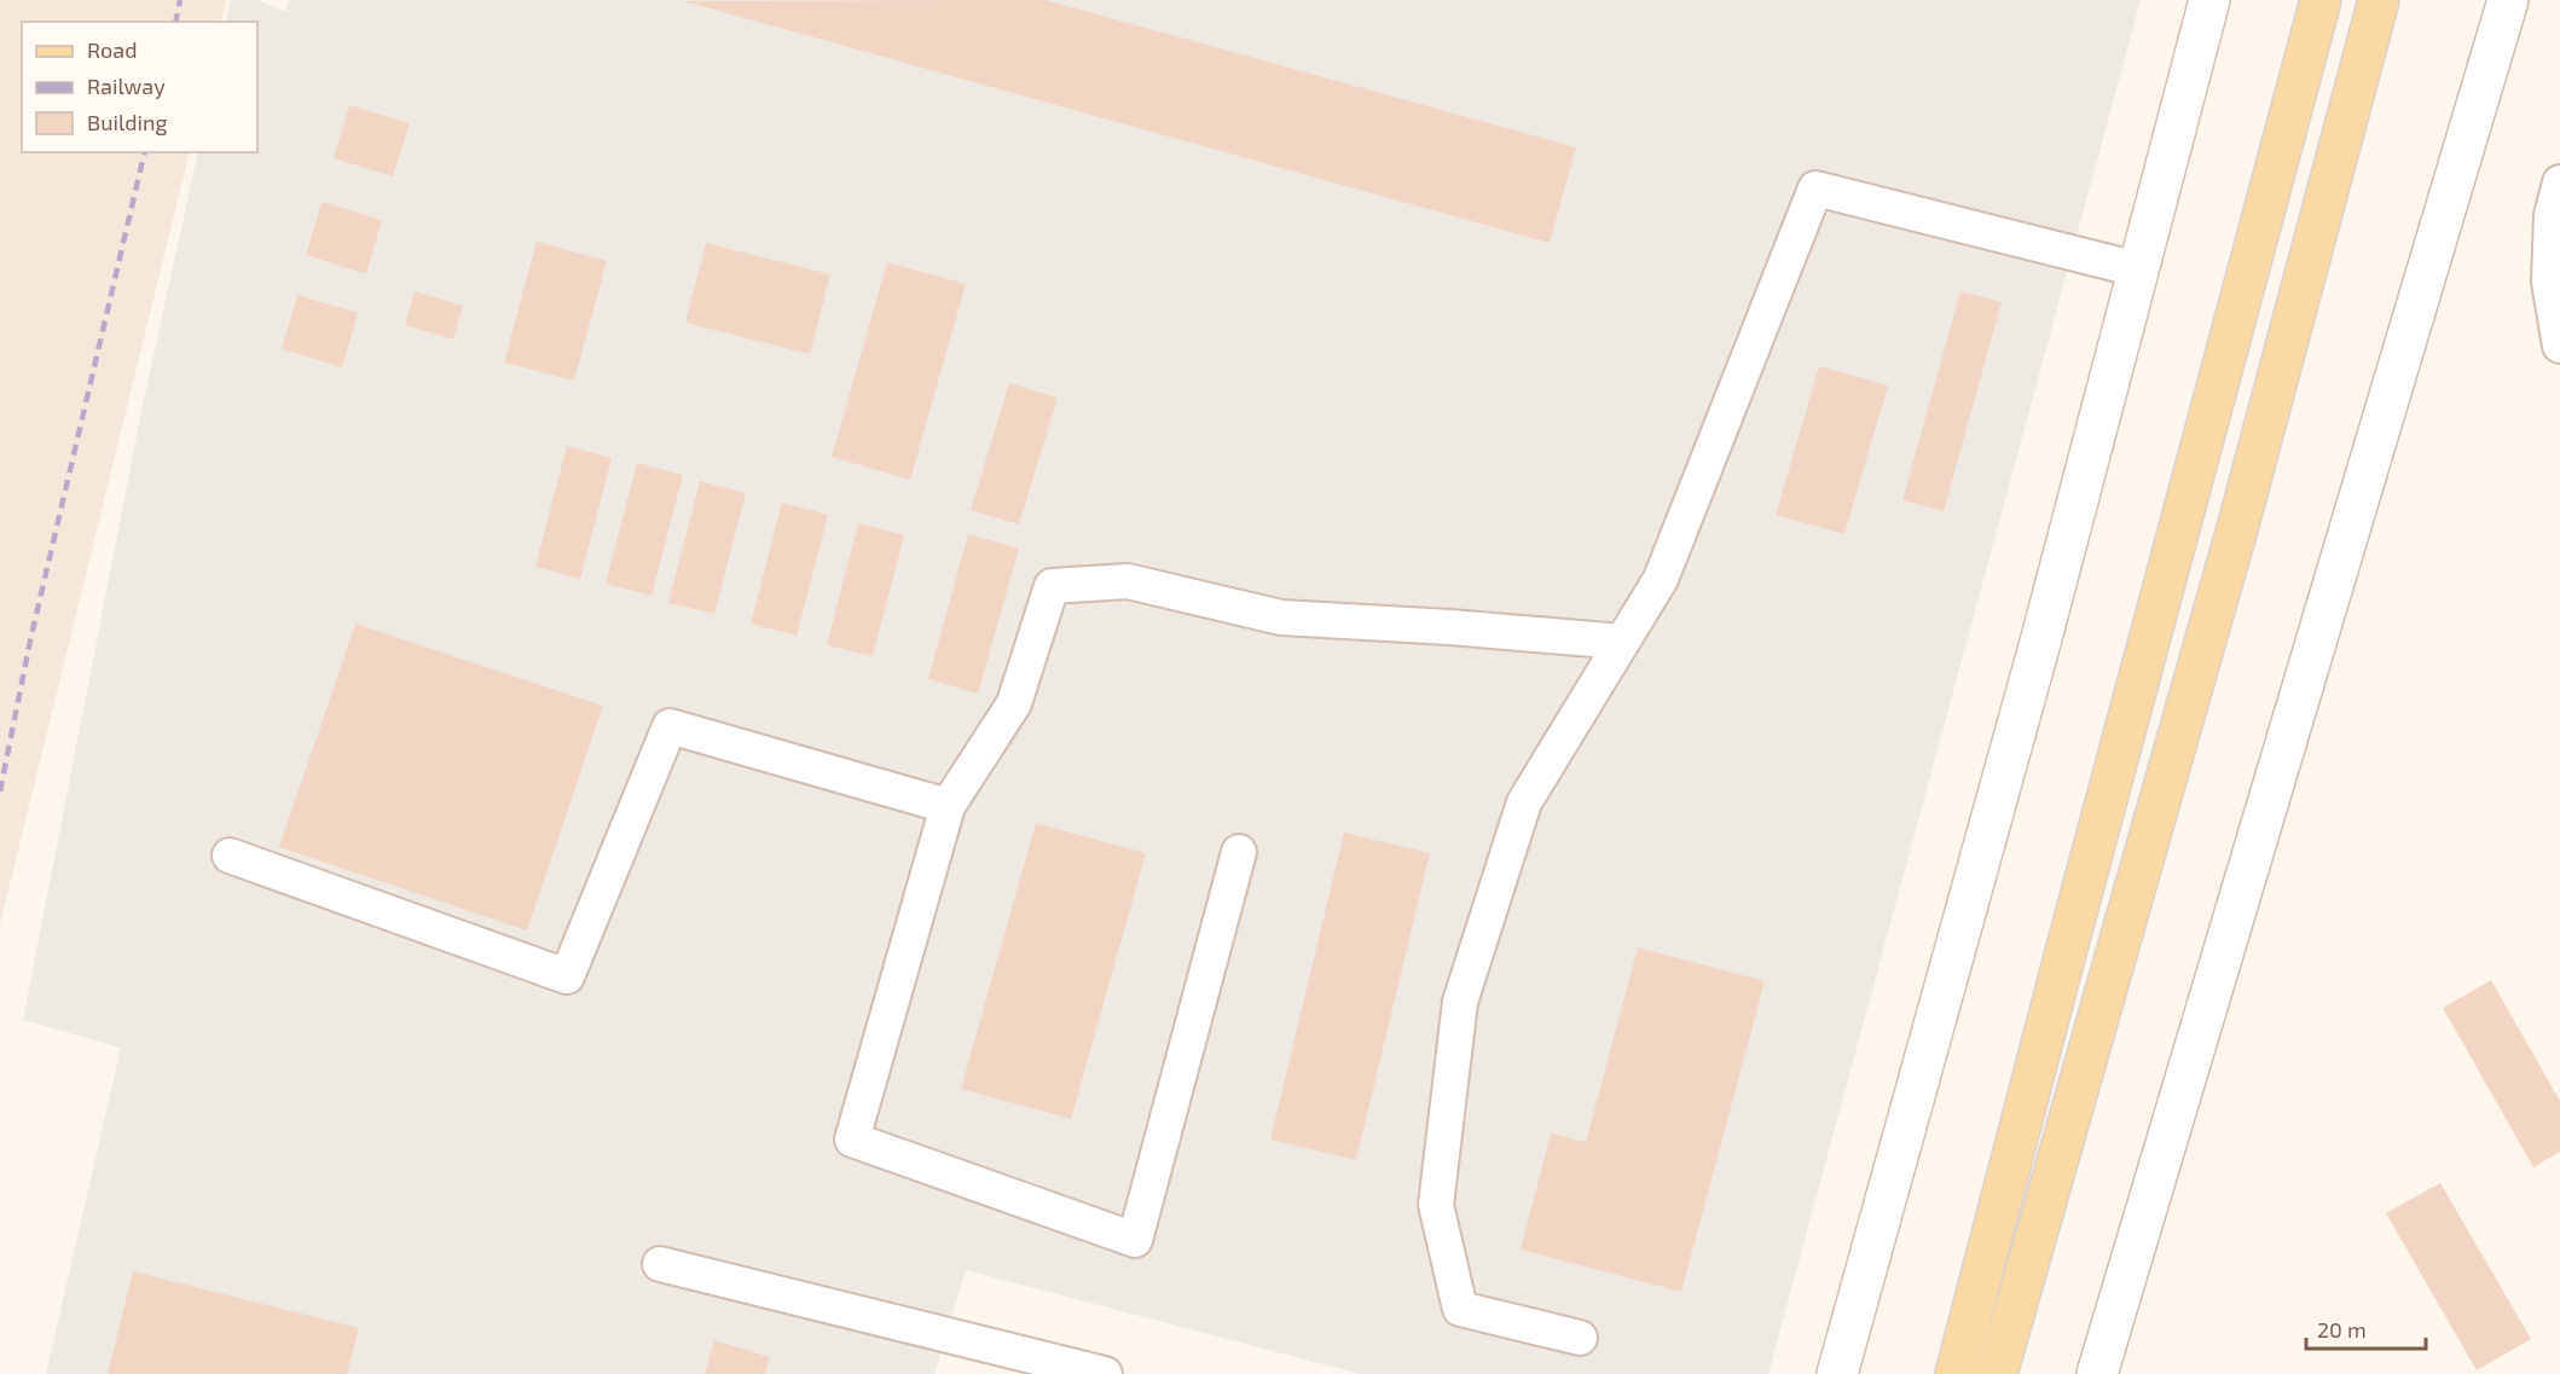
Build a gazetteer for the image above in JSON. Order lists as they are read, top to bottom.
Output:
{
  "legend": ["Road", "Railway", "Building"],
  "scale_bar": "20 m"
}
